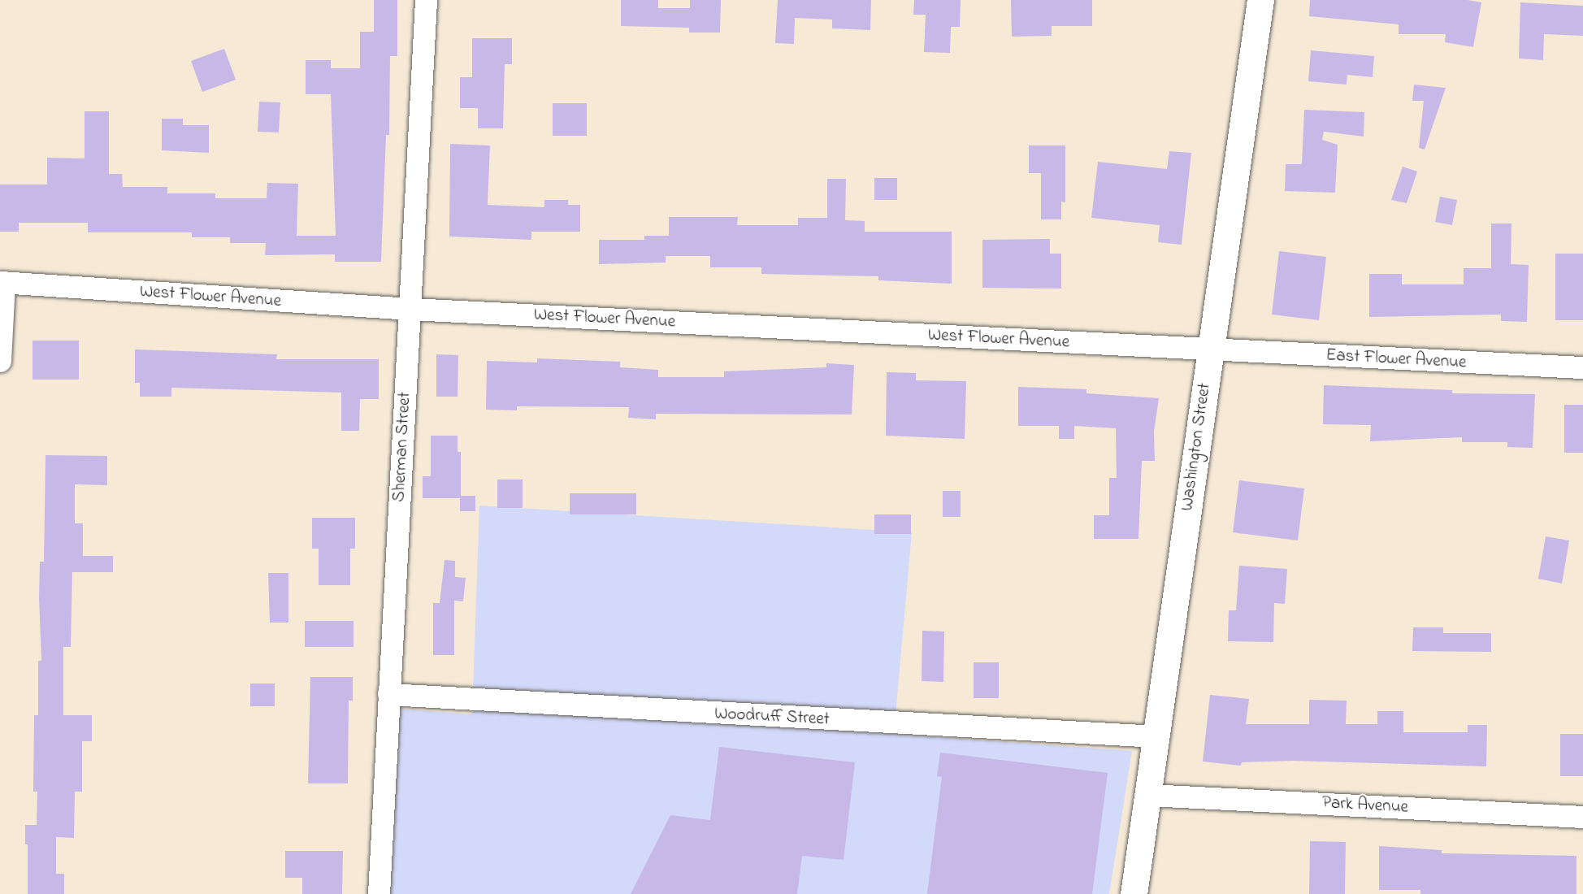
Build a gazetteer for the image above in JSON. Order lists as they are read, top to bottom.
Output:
{
  "streets": {
    "main road": ["Washington Street"],
    "street": [
      "West Flower Avenue",
      "East Flower Avenue",
      "Sherman Street",
      "Woodruff Street",
      "Park Avenue"
    ]
  },
  "crossings": [
    ["West Flower Avenue", "East Flower Avenue"],
    ["West Flower Avenue", "Sherman Street"],
    ["West Flower Avenue", "Washington Street"],
    ["East Flower Avenue", "Washington Street"],
    ["Sherman Street", "Woodruff Street"],
    ["Washington Street", "Woodruff Street"],
    ["Washington Street", "Park Avenue"]
  ]
}
